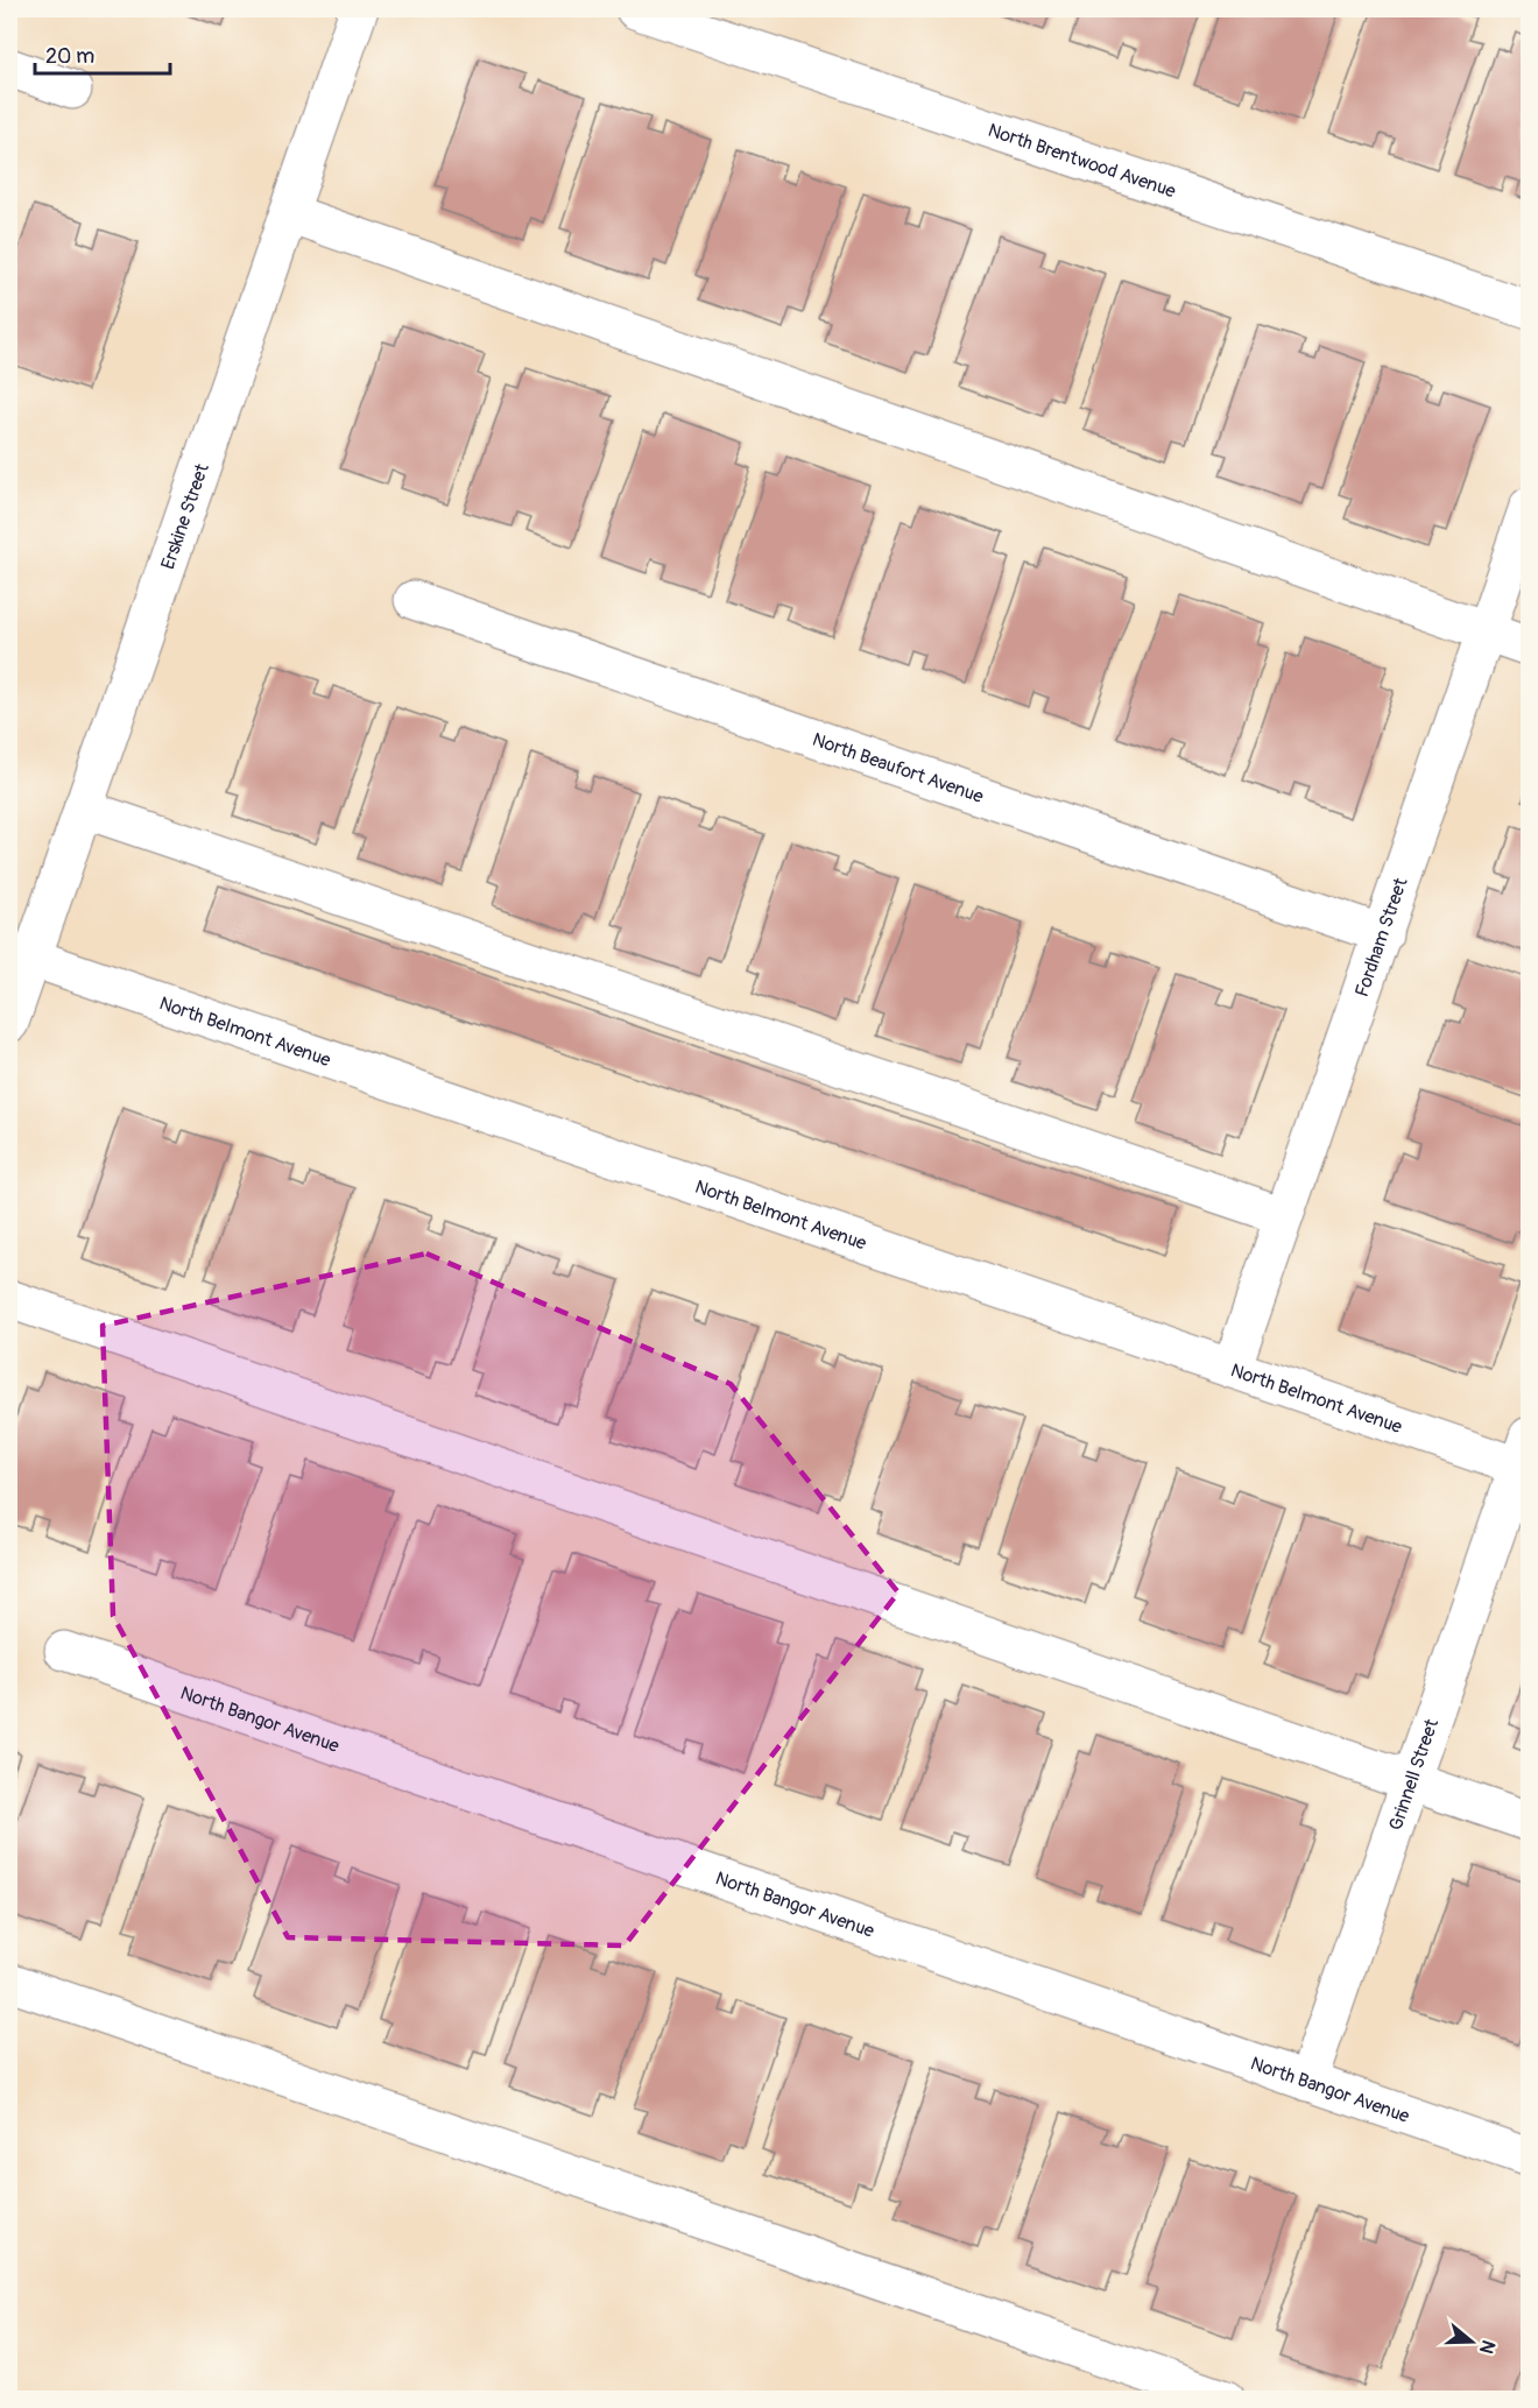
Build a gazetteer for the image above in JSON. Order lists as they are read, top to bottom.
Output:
{
  "streets": {
    "street": [
      "North Brentwood Avenue",
      "Erskine Street",
      "North Beaufort Avenue",
      "Fordham Street",
      "North Belmont Avenue",
      "North Bangor Avenue",
      "Grinnell Street"
    ]
  },
  "crossings": [
    ["Erskine Street", "North Belmont Avenue"],
    ["North Beaufort Avenue", "Fordham Street"],
    ["Fordham Street", "North Belmont Avenue"],
    ["North Belmont Avenue", "Grinnell Street"],
    ["North Bangor Avenue", "Grinnell Street"]
  ],
  "scale_bar": "20 m",
  "north": "right"
}
